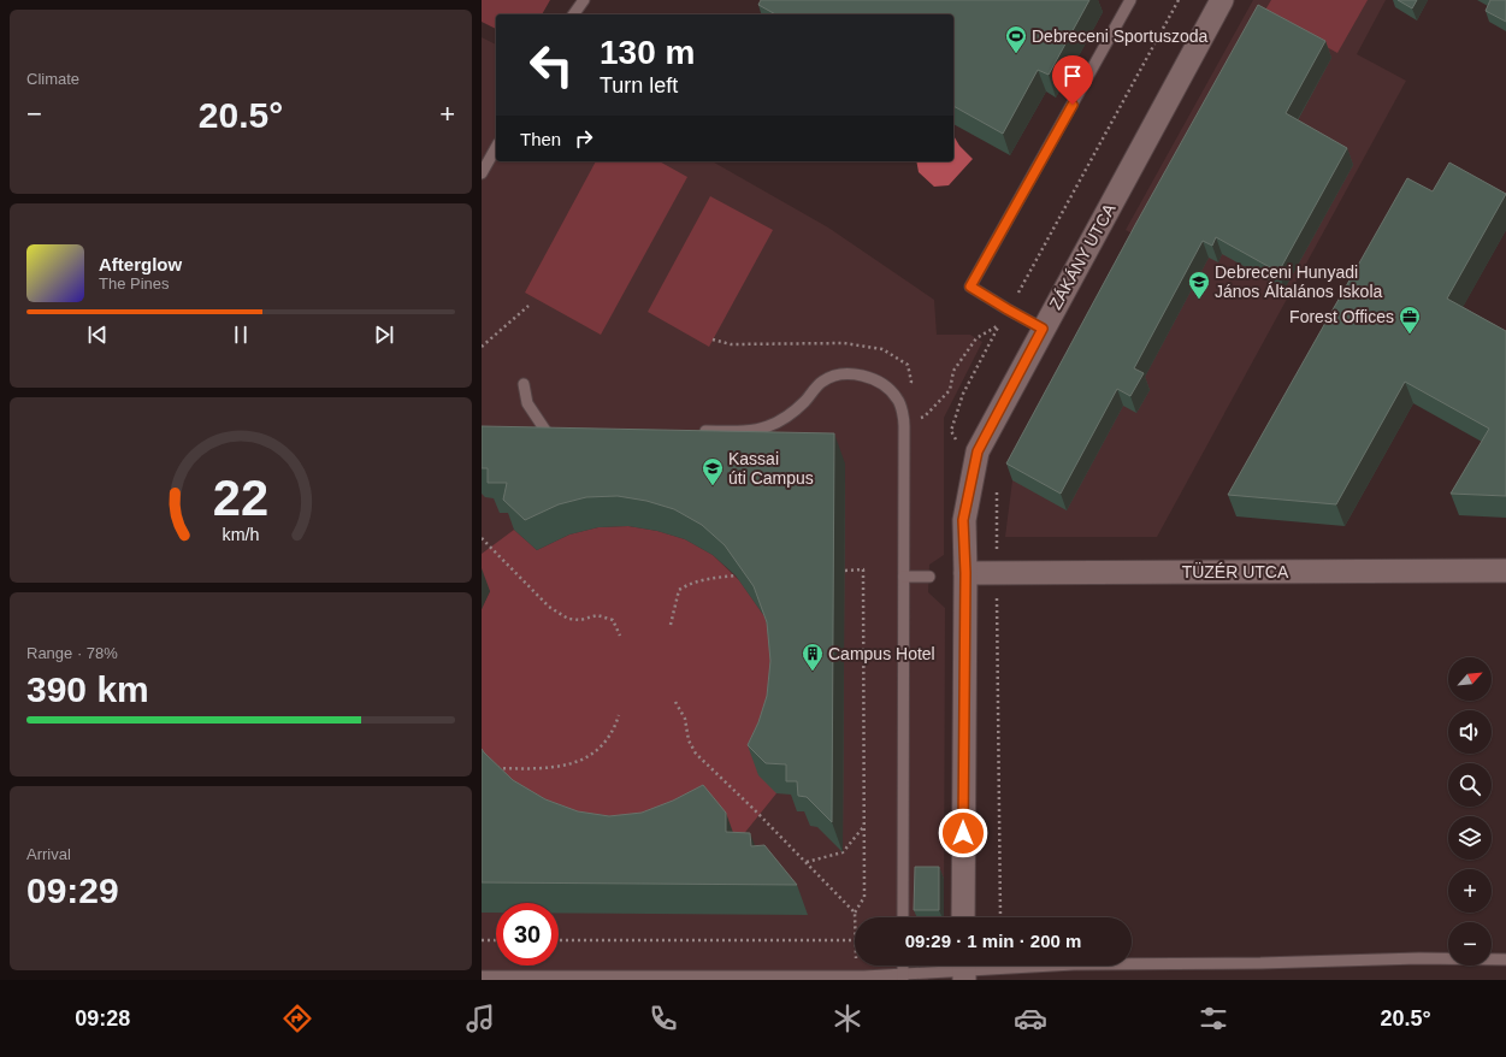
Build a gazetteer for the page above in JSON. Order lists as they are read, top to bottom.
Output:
{
  "streets": {
    "street": ["ZÁKÁNY UTCA", "TÜZÉR UTCA"]
  },
  "crossings": [
    ["ZÁKÁNY UTCA", "TÜZÉR UTCA"]
  ],
  "places": {
    "sports": ["Debreceni Sportuszoda"],
    "school or university": ["Debreceni Hunyadi János Általános Iskola", "Kassai úti Campus"],
    "office": ["Forest Offices"],
    "building": ["Campus Hotel"]
  },
  "north": "top right",
  "page": {
    "tile": [
      "Climate",
      ["Range · 78%", "390 km"],
      ["Arrival", "09:29"]
    ],
    "turn": ["130 m", "Turn left"],
    "heat": ["−", "20.5°", "+"],
    "then": "Then",
    "song": ["Afterglow", "The Pines"],
    "map_buttons": ["+", "−"],
    "limit": "30",
    "trip": "09:29 · 1 min · 200 m",
    "tabs": ["09:28", "20.5°"],
    "gauge": ["22", "km/h"]
  }
}
